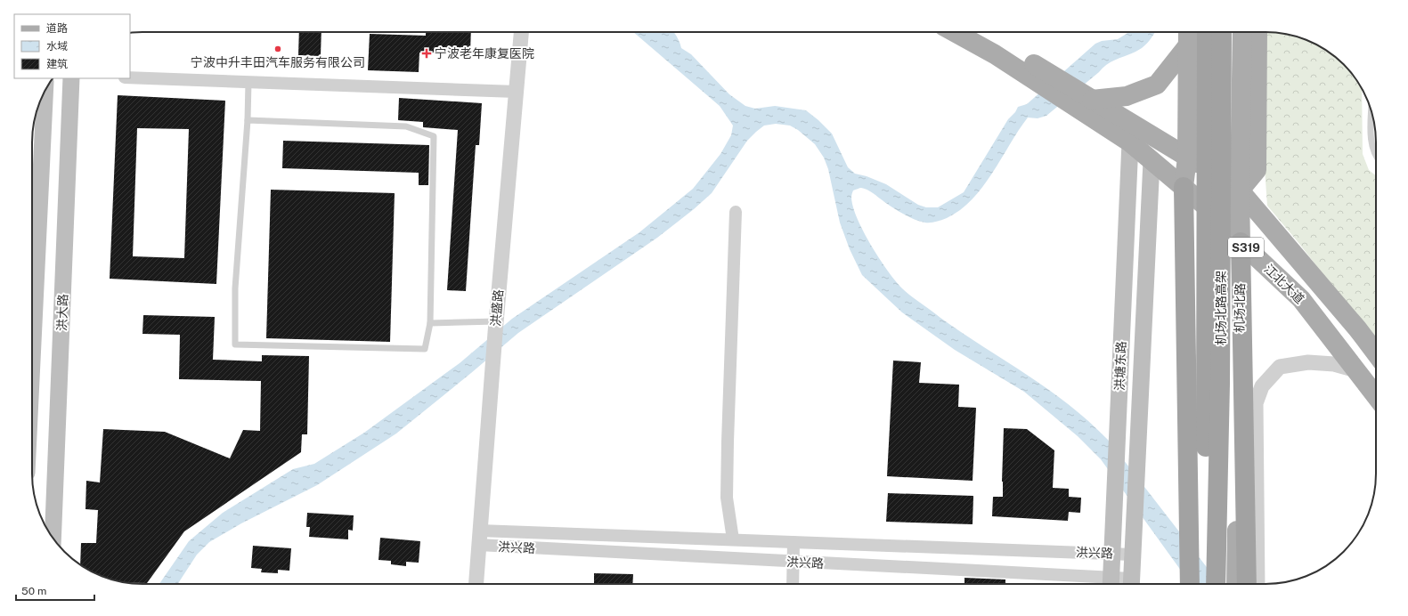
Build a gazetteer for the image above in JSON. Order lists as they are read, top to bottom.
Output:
{
  "streets": {
    "highway": ["机场北路高架"],
    "main road": [
      "S319",
      "江北大道",
      "机场北路",
      "洪大路",
      "洪塘东路"
    ],
    "street": ["洪盛路", "洪兴路"]
  },
  "crossings": [
    ["江北大道", "机场北路"],
    ["江北大道", "洪塘东路"],
    ["洪盛路", "洪兴路"],
    ["洪塘东路", "洪兴路"]
  ],
  "places": {
    "other": ["宁波中升丰田汽车服务有限公司"],
    "health": ["宁波老年康复医院"]
  },
  "legend": ["道路", "水域", "建筑"],
  "scale_bar": "50 m"
}
